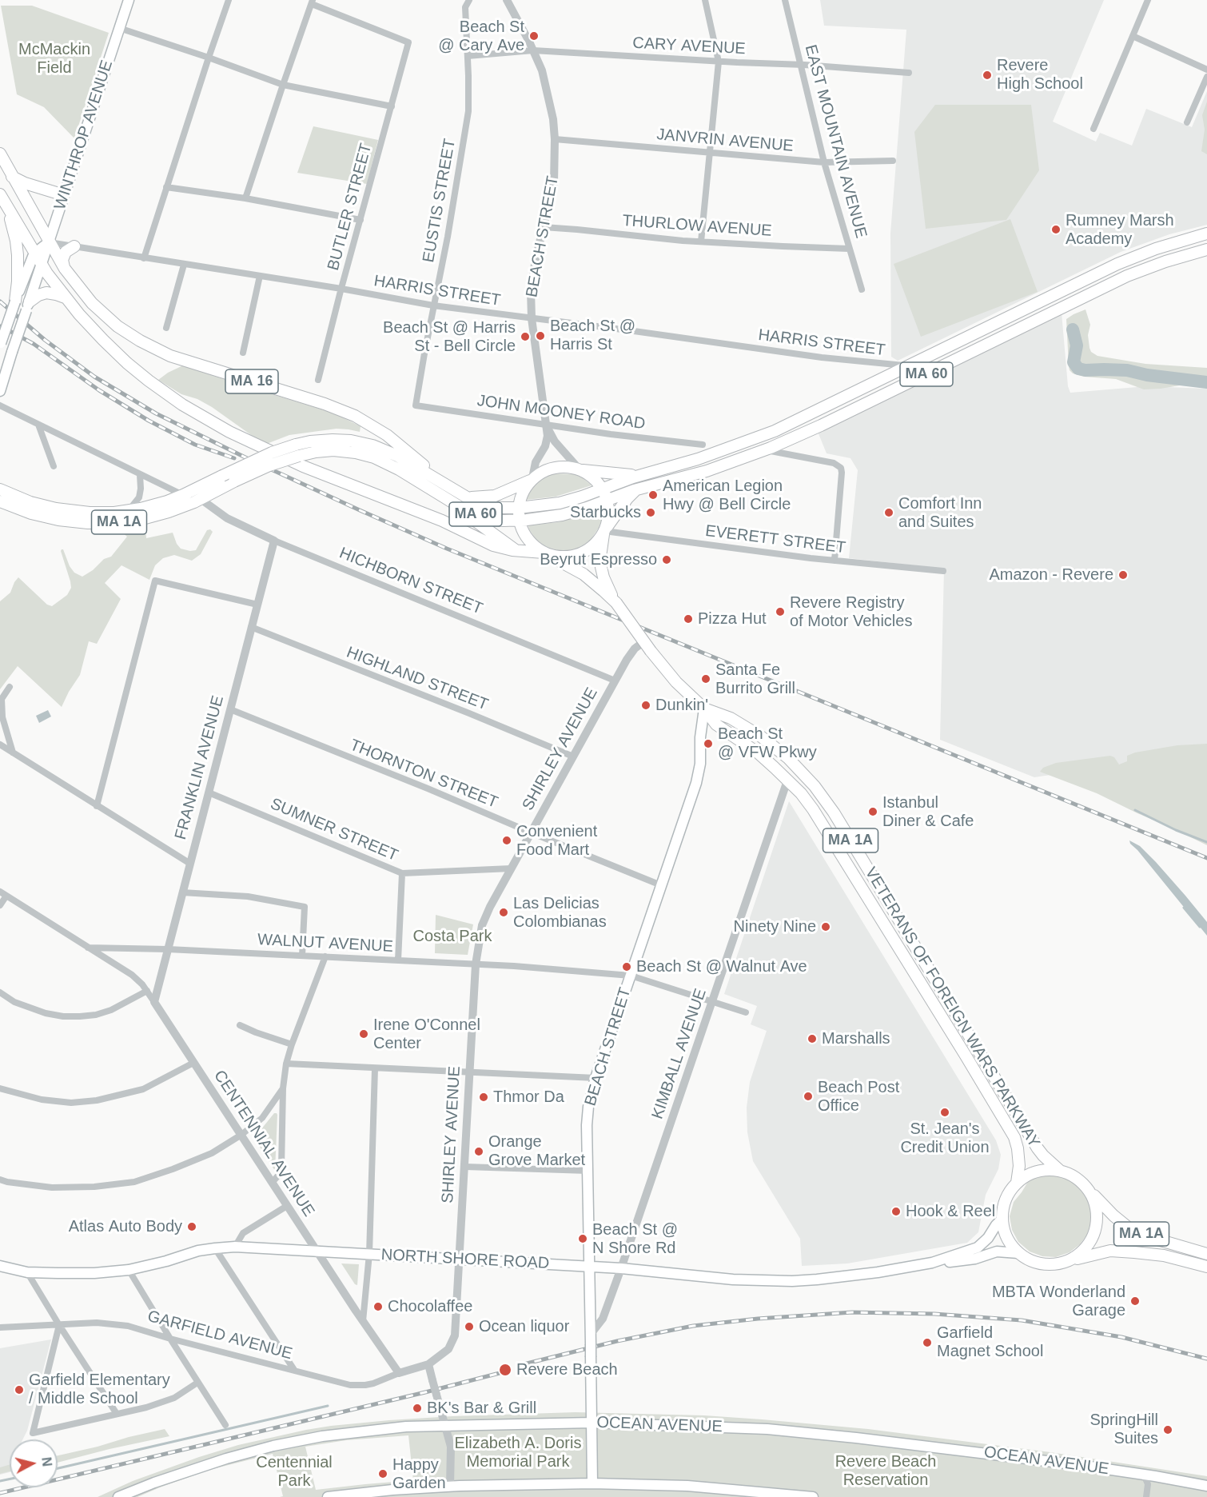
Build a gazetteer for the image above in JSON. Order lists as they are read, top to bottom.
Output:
{
  "streets": {
    "highway": [
      "MA 60",
      "MA 16",
      "MA 1A",
      "VETERANS OF FOREIGN WARS PARKWAY"
    ],
    "main road": [
      "WINTHROP AVENUE",
      "BEACH STREET",
      "NORTH SHORE ROAD",
      "OCEAN AVENUE"
    ],
    "street": [
      "CARY AVENUE",
      "JANVRIN AVENUE",
      "EAST MOUNTAIN AVENUE",
      "EUSTIS STREET",
      "BUTLER STREET",
      "THURLOW AVENUE",
      "HARRIS STREET",
      "JOHN MOONEY ROAD",
      "EVERETT STREET",
      "HICHBORN STREET",
      "HIGHLAND STREET",
      "SHIRLEY AVENUE",
      "FRANKLIN AVENUE",
      "THORNTON STREET",
      "SUMNER STREET",
      "WALNUT AVENUE",
      "KIMBALL AVENUE",
      "CENTENNIAL AVENUE",
      "GARFIELD AVENUE"
    ]
  },
  "crossings": [
    ["CARY AVENUE", "EAST MOUNTAIN AVENUE"],
    ["CARY AVENUE", "EUSTIS STREET"],
    ["CARY AVENUE", "BEACH STREET"],
    ["WINTHROP AVENUE", "HARRIS STREET"],
    ["WINTHROP AVENUE", "MA 16"],
    ["JANVRIN AVENUE", "EAST MOUNTAIN AVENUE"],
    ["JANVRIN AVENUE", "BEACH STREET"],
    ["EAST MOUNTAIN AVENUE", "THURLOW AVENUE"],
    ["EUSTIS STREET", "HARRIS STREET"],
    ["EUSTIS STREET", "JOHN MOONEY ROAD"],
    ["BUTLER STREET", "HARRIS STREET"],
    ["THURLOW AVENUE", "BEACH STREET"],
    ["BEACH STREET", "HARRIS STREET"],
    ["BEACH STREET", "JOHN MOONEY ROAD"],
    ["BEACH STREET", "MA 1A"],
    ["BEACH STREET", "THORNTON STREET"],
    ["BEACH STREET", "WALNUT AVENUE"],
    ["BEACH STREET", "VETERANS OF FOREIGN WARS PARKWAY"],
    ["BEACH STREET", "KIMBALL AVENUE"],
    ["BEACH STREET", "NORTH SHORE ROAD"],
    ["BEACH STREET", "OCEAN AVENUE"],
    ["HARRIS STREET", "MA 60"],
    ["HARRIS STREET", "MA 16"],
    ["MA 60", "MA 1A"],
    ["MA 16", "MA 1A"],
    ["MA 1A", "EVERETT STREET"],
    ["MA 1A", "HICHBORN STREET"],
    ["MA 1A", "VETERANS OF FOREIGN WARS PARKWAY"],
    ["MA 1A", "NORTH SHORE ROAD"],
    ["EVERETT STREET", "VETERANS OF FOREIGN WARS PARKWAY"],
    ["HICHBORN STREET", "SHIRLEY AVENUE"],
    ["HICHBORN STREET", "FRANKLIN AVENUE"],
    ["HIGHLAND STREET", "SHIRLEY AVENUE"],
    ["HIGHLAND STREET", "FRANKLIN AVENUE"],
    ["SHIRLEY AVENUE", "THORNTON STREET"],
    ["SHIRLEY AVENUE", "SUMNER STREET"],
    ["SHIRLEY AVENUE", "WALNUT AVENUE"],
    ["SHIRLEY AVENUE", "VETERANS OF FOREIGN WARS PARKWAY"],
    ["SHIRLEY AVENUE", "NORTH SHORE ROAD"],
    ["SHIRLEY AVENUE", "GARFIELD AVENUE"],
    ["FRANKLIN AVENUE", "THORNTON STREET"],
    ["FRANKLIN AVENUE", "SUMNER STREET"],
    ["FRANKLIN AVENUE", "WALNUT AVENUE"],
    ["FRANKLIN AVENUE", "CENTENNIAL AVENUE"],
    ["WALNUT AVENUE", "KIMBALL AVENUE"],
    ["WALNUT AVENUE", "CENTENNIAL AVENUE"],
    ["VETERANS OF FOREIGN WARS PARKWAY", "KIMBALL AVENUE"],
    ["VETERANS OF FOREIGN WARS PARKWAY", "NORTH SHORE ROAD"],
    ["KIMBALL AVENUE", "NORTH SHORE ROAD"],
    ["CENTENNIAL AVENUE", "NORTH SHORE ROAD"],
    ["CENTENNIAL AVENUE", "GARFIELD AVENUE"]
  ],
  "parks": [
    "McMackin Field",
    "Costa Park",
    "Elizabeth A. Doris Memorial Park",
    "Revere Beach Reservation",
    "Centennial Park"
  ],
  "places": [
    "Beach St @ Cary Ave",
    "Revere High School",
    "Rumney Marsh Academy",
    "Beach St @ Harris St",
    "Beach St @ Harris St - Bell Circle",
    "American Legion Hwy @ Bell Circle",
    "Starbucks",
    "Comfort Inn and Suites",
    "Beyrut Espresso",
    "Amazon - Revere",
    "Revere Registry of Motor Vehicles",
    "Pizza Hut",
    "Santa Fe Burrito Grill",
    "Dunkin'",
    "Beach St @ VFW Pkwy",
    "Istanbul Diner & Cafe",
    "Convenient Food Mart",
    "Las Delicias Colombianas",
    "Ninety Nine",
    "Beach St @ Walnut Ave",
    "Irene O'Connel Center",
    "Marshalls",
    "Beach Post Office",
    "Thmor Da",
    "St. Jean's Credit Union",
    "Orange Grove Market",
    "Hook & Reel",
    "Atlas Auto Body",
    "Beach St @ N Shore Rd",
    "MBTA Wonderland Garage",
    "Chocolaffee",
    "Ocean liquor",
    "Garfield Magnet School",
    "Revere Beach",
    "Garfield Elementary / Middle School",
    "BK's Bar & Grill",
    "SpringHill Suites",
    "Happy Garden"
  ],
  "north": "right"
}
